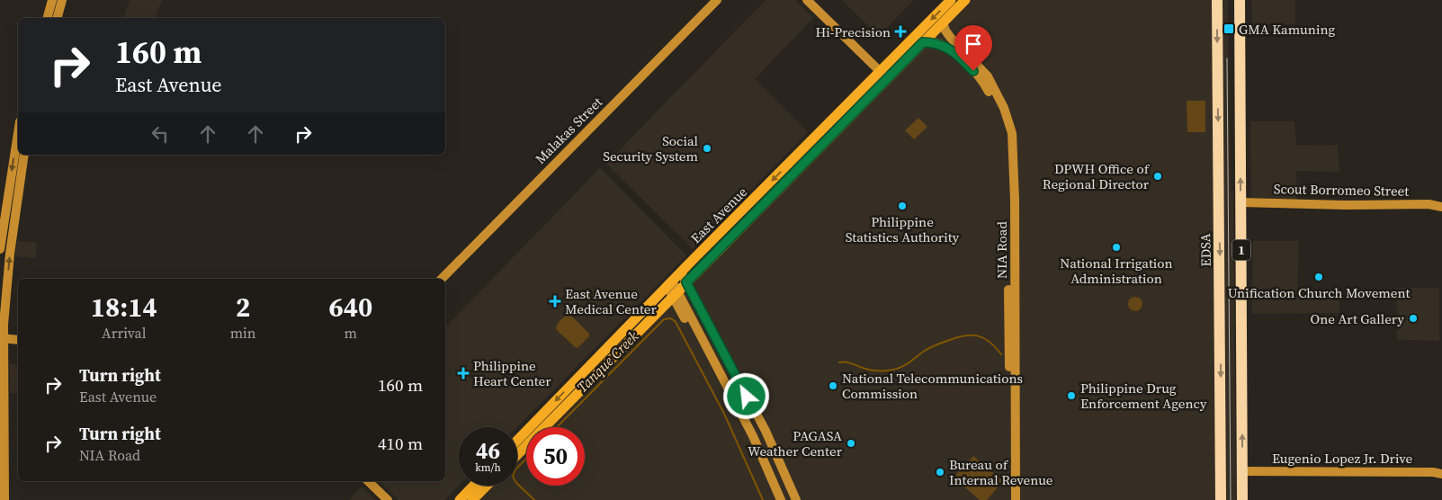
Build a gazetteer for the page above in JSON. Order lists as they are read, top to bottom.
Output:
{
  "streets": {
    "highway": ["EDSA", "1"],
    "main road": ["East Avenue"],
    "street": [
      "Malakas Street",
      "Scout Borromeo Street",
      "NIA Road",
      "Eugenio Lopez Jr. Drive"
    ]
  },
  "crossings": [
    ["Scout Borromeo Street", "1"],
    ["East Avenue", "NIA Road"],
    ["1", "Eugenio Lopez Jr. Drive"]
  ],
  "water": ["Tanque Creek"],
  "places": {
    "transit": ["GMA Kamuning"],
    "health": ["Hi-Precision", "East Avenue Medical Center", "Philippine Heart Center"],
    "other": [
      "Social Security System",
      "DPWH Office of Regional Director",
      "Philippine Statistics Authority",
      "National Irrigation Administration",
      "Unification Church Movement",
      "One Art Gallery",
      "National Telecommunications Commission",
      "Philippine Drug Enforcement Agency",
      "PAGASA Weather Center",
      "Bureau of Internal Revenue"
    ]
  },
  "page": {
    "turn": ["160 m", "East Avenue"],
    "eta": [
      "18:14",
      "Arrival",
      "2",
      "min",
      "640",
      "m"
    ],
    "list": [
      {
        "name": "Turn right",
        "note": "East Avenue",
        "value": "160 m"
      },
      {
        "name": "Turn right",
        "note": "NIA Road",
        "value": "410 m"
      }
    ],
    "speed": "46 km/h",
    "limit": "50"
  }
}
